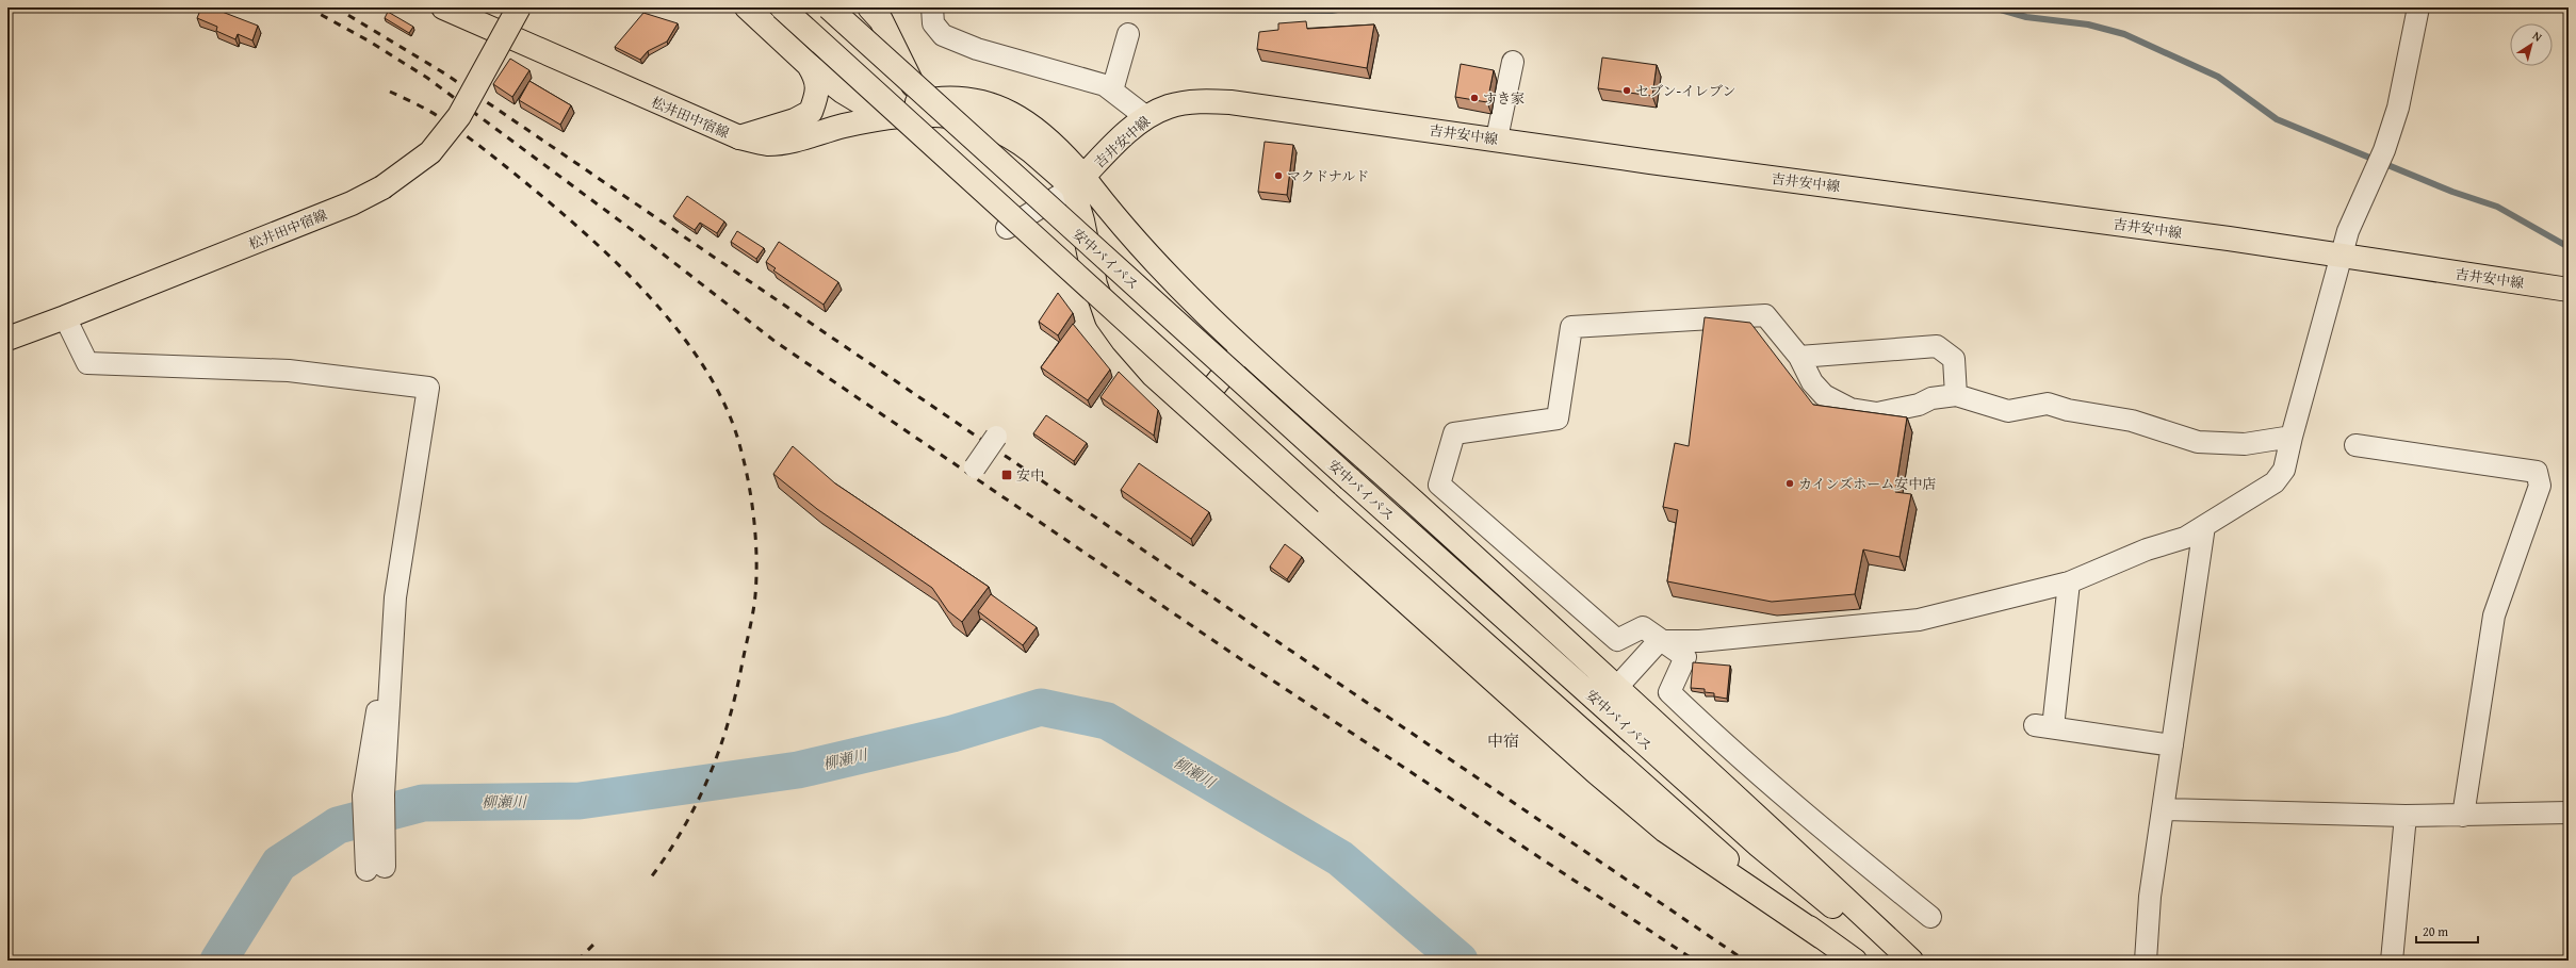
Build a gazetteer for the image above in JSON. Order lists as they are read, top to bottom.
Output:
{
  "streets": {
    "main road": ["松井田中宿線", "吉井安中線", "安中バイパス"]
  },
  "crossings": [
    ["松井田中宿線", "吉井安中線"]
  ],
  "districts": ["中宿"],
  "water": ["柳瀬川"],
  "places": {
    "other": [
      "セブン-イレブン",
      "すき家",
      "マクドナルド",
      "カインズホーム安中店"
    ],
    "transit": ["安中"]
  },
  "scale_bar": "20 m",
  "north": "top right"
}
